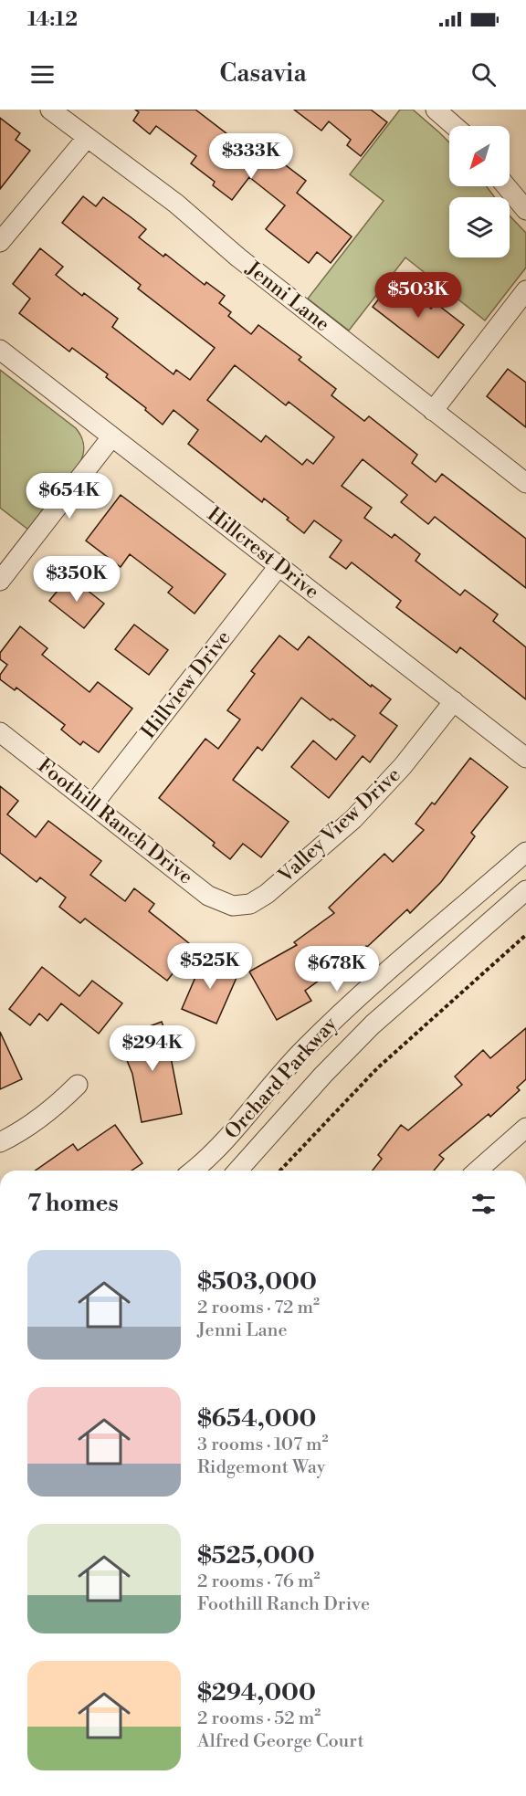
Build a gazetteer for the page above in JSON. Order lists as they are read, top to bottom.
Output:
{
  "streets": {
    "street": [
      "Jenni Lane",
      "Hillcrest Drive",
      "Hillview Drive",
      "Foothill Ranch Drive",
      "Valley View Drive",
      "Orchard Parkway"
    ]
  },
  "crossings": [
    ["Hillcrest Drive", "Hillview Drive"],
    ["Hillcrest Drive", "Valley View Drive"],
    ["Hillview Drive", "Foothill Ranch Drive"],
    ["Foothill Ranch Drive", "Valley View Drive"]
  ],
  "north": "bottom left",
  "page": {
    "status": "14:12",
    "header": "Casavia",
    "price": [
      "$333K",
      "$503K",
      "$654K",
      "$350K",
      "$525K",
      "$678K",
      "$294K"
    ],
    "heading": "7 homes",
    "list": [
      {
        "name": "$503,000",
        "note": "2 rooms · 72 m² · Jenni Lane"
      },
      {
        "name": "$654,000",
        "note": "3 rooms · 107 m² · Ridgemont Way"
      },
      {
        "name": "$525,000",
        "note": "2 rooms · 76 m² · Foothill Ranch Drive"
      },
      {
        "name": "$294,000",
        "note": "2 rooms · 52 m² · Alfred George Court"
      }
    ]
  }
}
